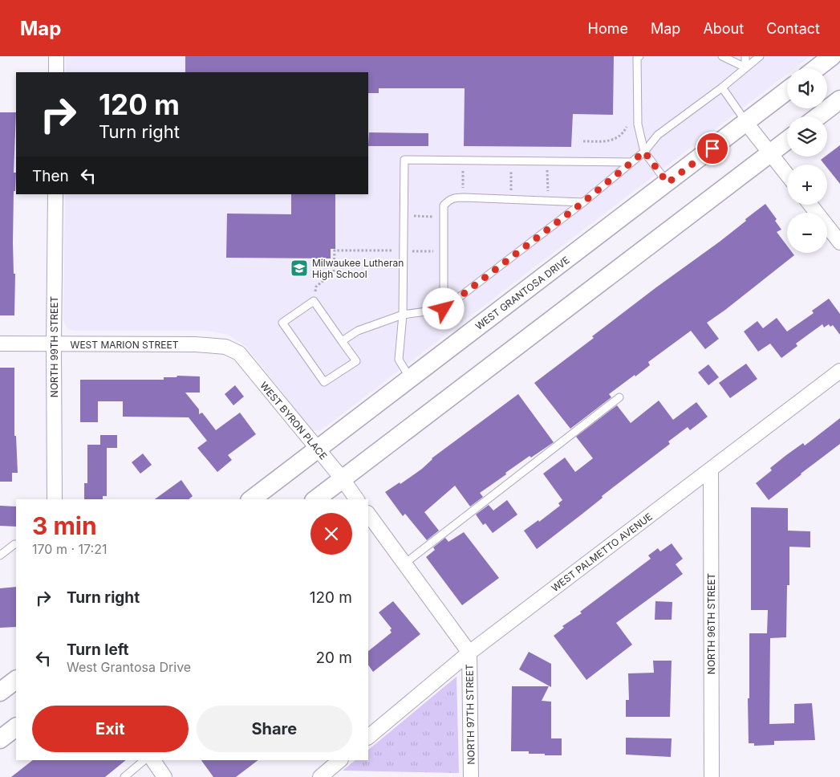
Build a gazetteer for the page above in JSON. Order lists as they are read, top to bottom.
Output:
{
  "streets": {
    "street": [
      "WEST GRANTOSA DRIVE",
      "WEST MARION STREET",
      "NORTH 99TH STREET",
      "WEST BYRON PLACE",
      "WEST PALMETTO AVENUE",
      "NORTH 96TH STREET",
      "NORTH 97TH STREET"
    ]
  },
  "crossings": [
    ["WEST GRANTOSA DRIVE", "WEST BYRON PLACE"],
    ["WEST MARION STREET", "NORTH 99TH STREET"],
    ["WEST MARION STREET", "WEST BYRON PLACE"],
    ["WEST PALMETTO AVENUE", "NORTH 96TH STREET"],
    ["WEST PALMETTO AVENUE", "NORTH 97TH STREET"]
  ],
  "places": {
    "school or university": ["Milwaukee Lutheran High School"]
  },
  "page": {
    "header": "Map",
    "nav": [
      "Home",
      "Map",
      "About",
      "Contact"
    ],
    "map_buttons": ["+", "−"],
    "turn": ["120 m", "Turn right"],
    "then": "Then",
    "heading": ["3 min", "170 m · 17:21"],
    "list": [
      {
        "name": "Turn right",
        "value": "120 m"
      },
      {
        "name": "Turn left",
        "note": "West Grantosa Drive",
        "value": "20 m"
      }
    ],
    "buttons": ["Exit", "Share"]
  }
}
